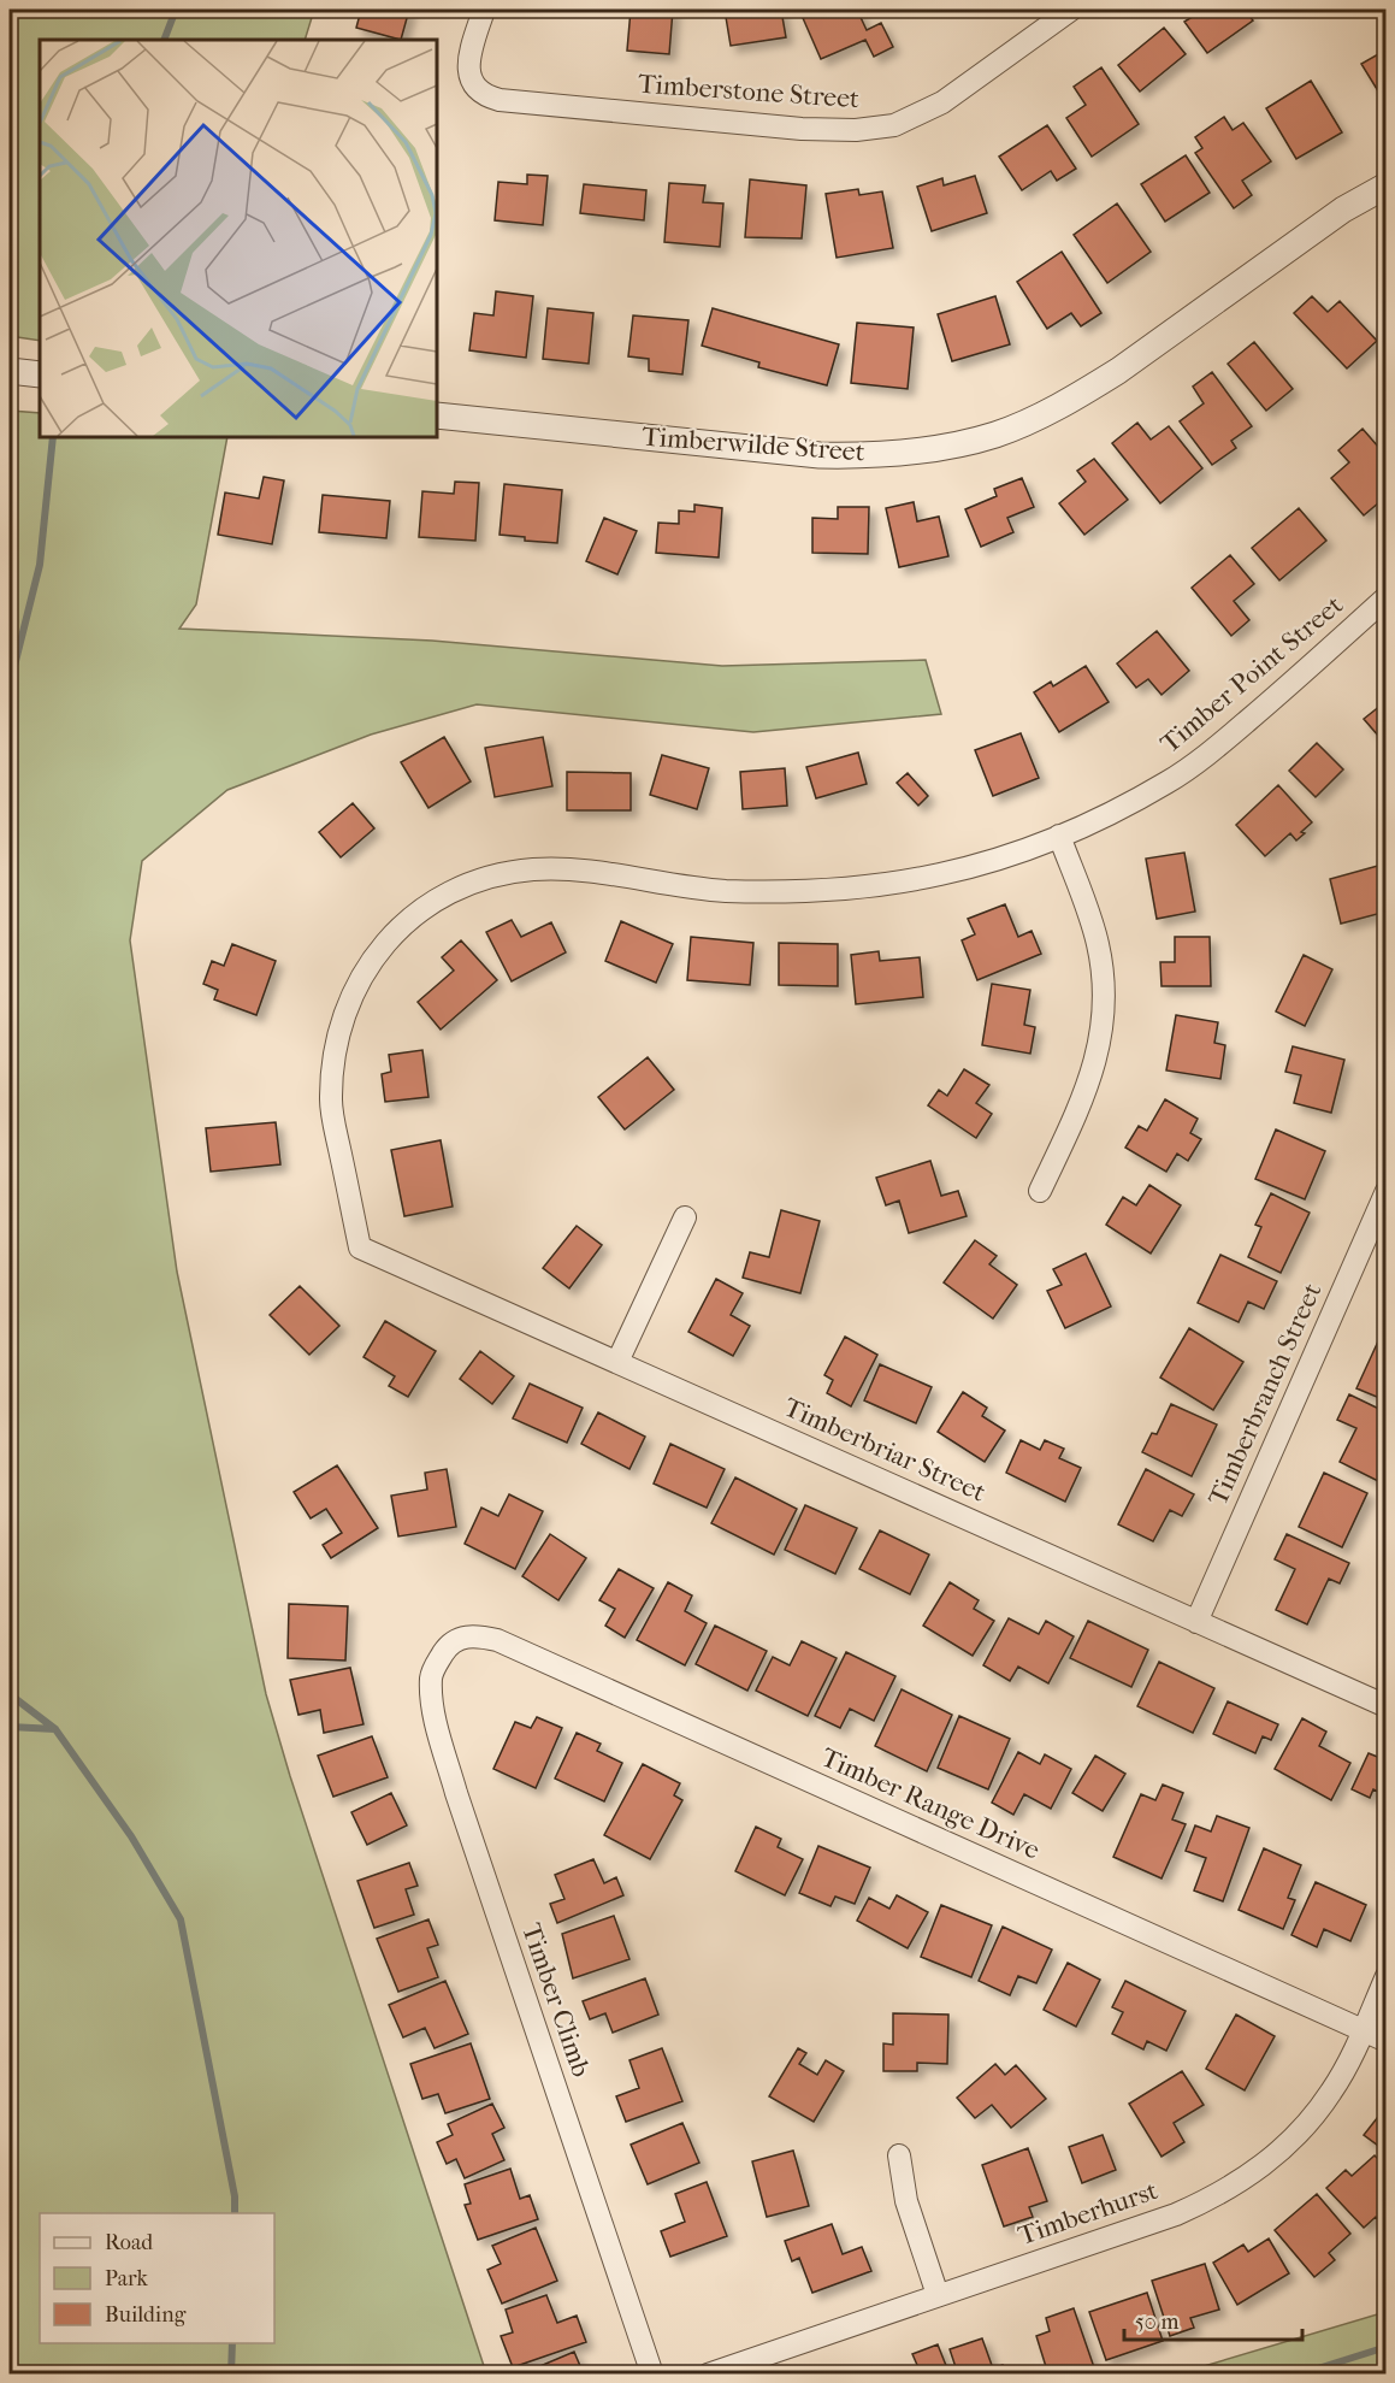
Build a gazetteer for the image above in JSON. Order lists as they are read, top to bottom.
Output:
{
  "streets": {
    "street": [
      "Timberstone Street",
      "Timberwilde Street",
      "Timber Point Street",
      "Timberbranch Street",
      "Timberbriar Street",
      "Timber Range Drive",
      "Timber Climb",
      "Timberhurst"
    ]
  },
  "crossings": [
    ["Timber Point Street", "Timberbriar Street"],
    ["Timberbranch Street", "Timberbriar Street"],
    ["Timber Range Drive", "Timber Climb"],
    ["Timber Range Drive", "Timberhurst"]
  ],
  "legend": ["Road", "Park", "Building"],
  "scale_bar": "50 m"
}
